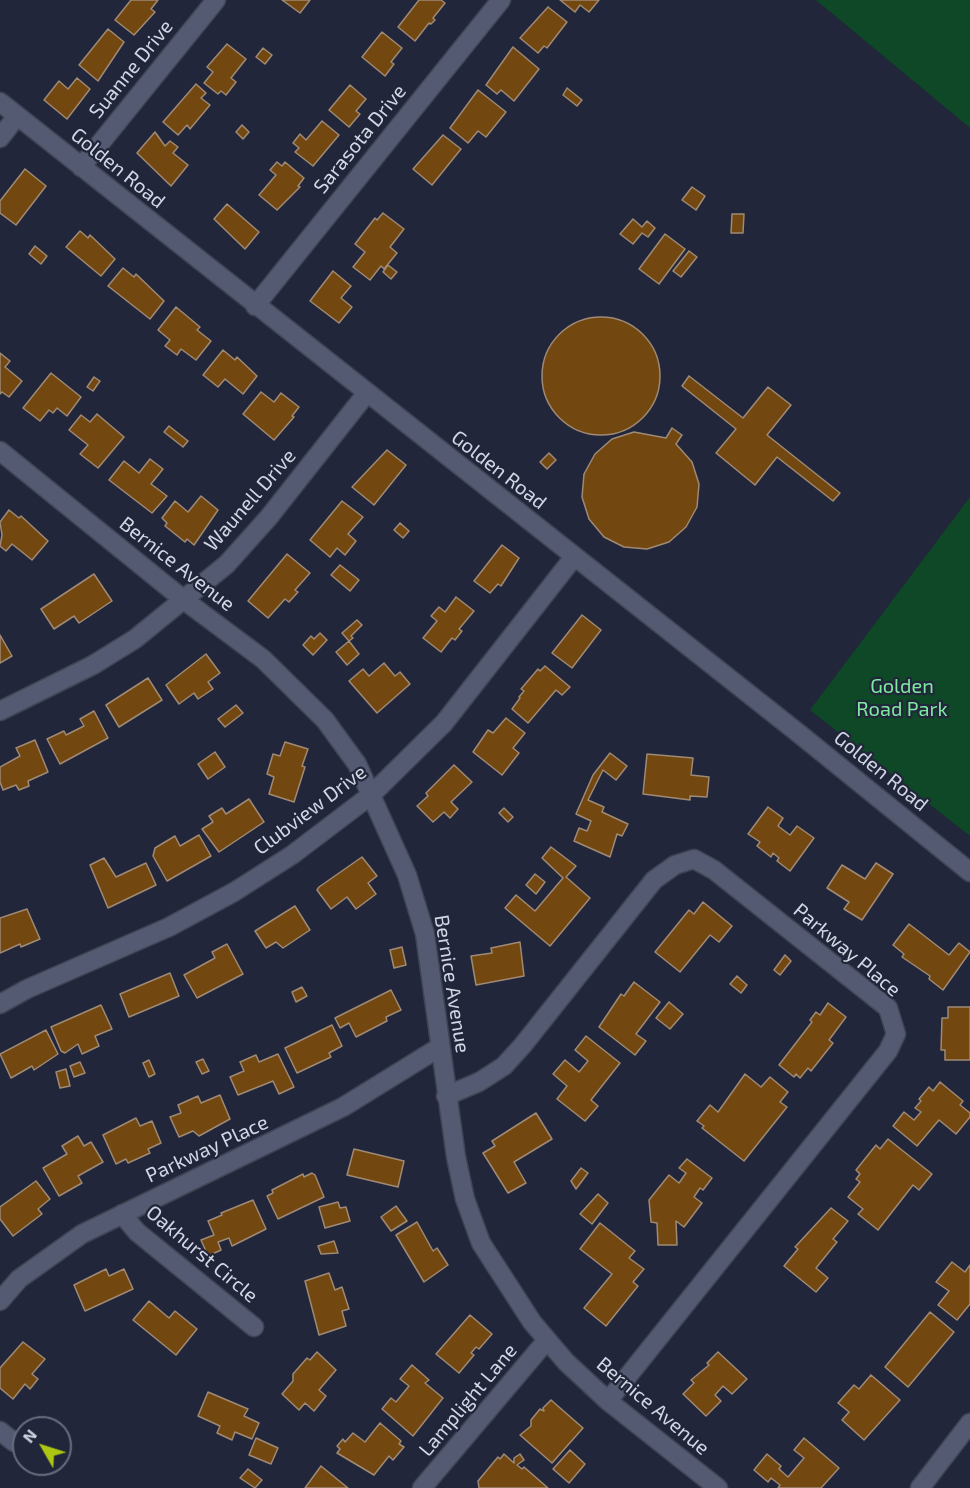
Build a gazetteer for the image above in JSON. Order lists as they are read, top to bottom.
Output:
{
  "streets": {
    "street": [
      "Suanne Drive",
      "Sarasota Drive",
      "Golden Road",
      "Waunell Drive",
      "Bernice Avenue",
      "Clubview Drive",
      "Parkway Place",
      "Oakhurst Circle",
      "Lamplight Lane"
    ]
  },
  "crossings": [
    ["Suanne Drive", "Golden Road"],
    ["Sarasota Drive", "Golden Road"],
    ["Golden Road", "Waunell Drive"],
    ["Golden Road", "Clubview Drive"],
    ["Waunell Drive", "Bernice Avenue"],
    ["Bernice Avenue", "Clubview Drive"],
    ["Bernice Avenue", "Parkway Place"],
    ["Bernice Avenue", "Lamplight Lane"],
    ["Parkway Place", "Oakhurst Circle"]
  ],
  "parks": ["Golden Road Park"],
  "north": "top left"
}
